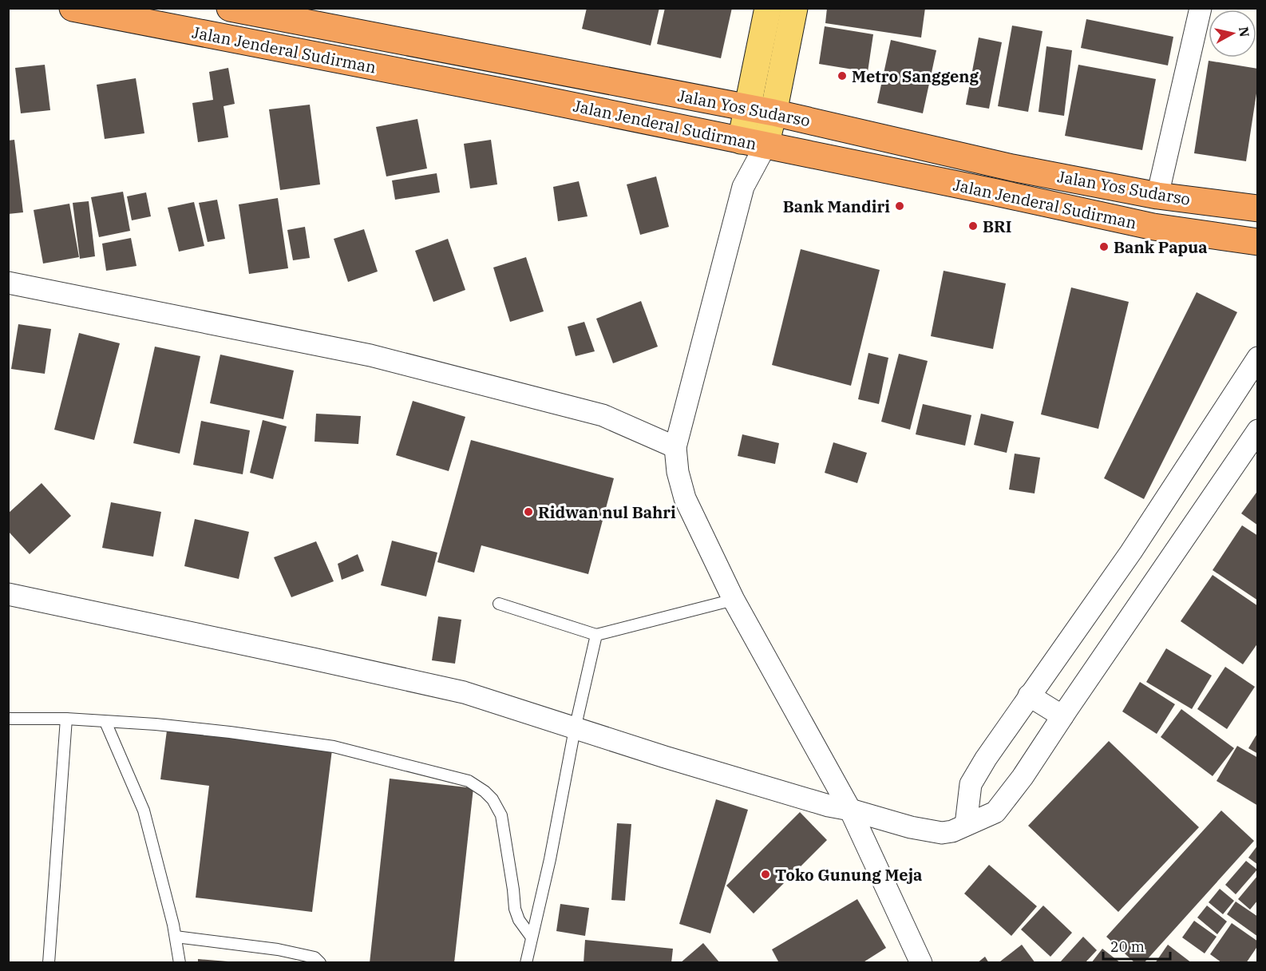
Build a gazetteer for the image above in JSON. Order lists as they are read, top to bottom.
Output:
{
  "streets": {
    "highway": ["Jalan Jenderal Sudirman", "Jalan Yos Sudarso"]
  },
  "places": [
    "Metro Sanggeng",
    "Bank Mandiri",
    "BRI",
    "Bank Papua",
    "Ridwan nul Bahri",
    "Toko Gunung Meja"
  ],
  "scale_bar": "20 m",
  "north": "right"
}
